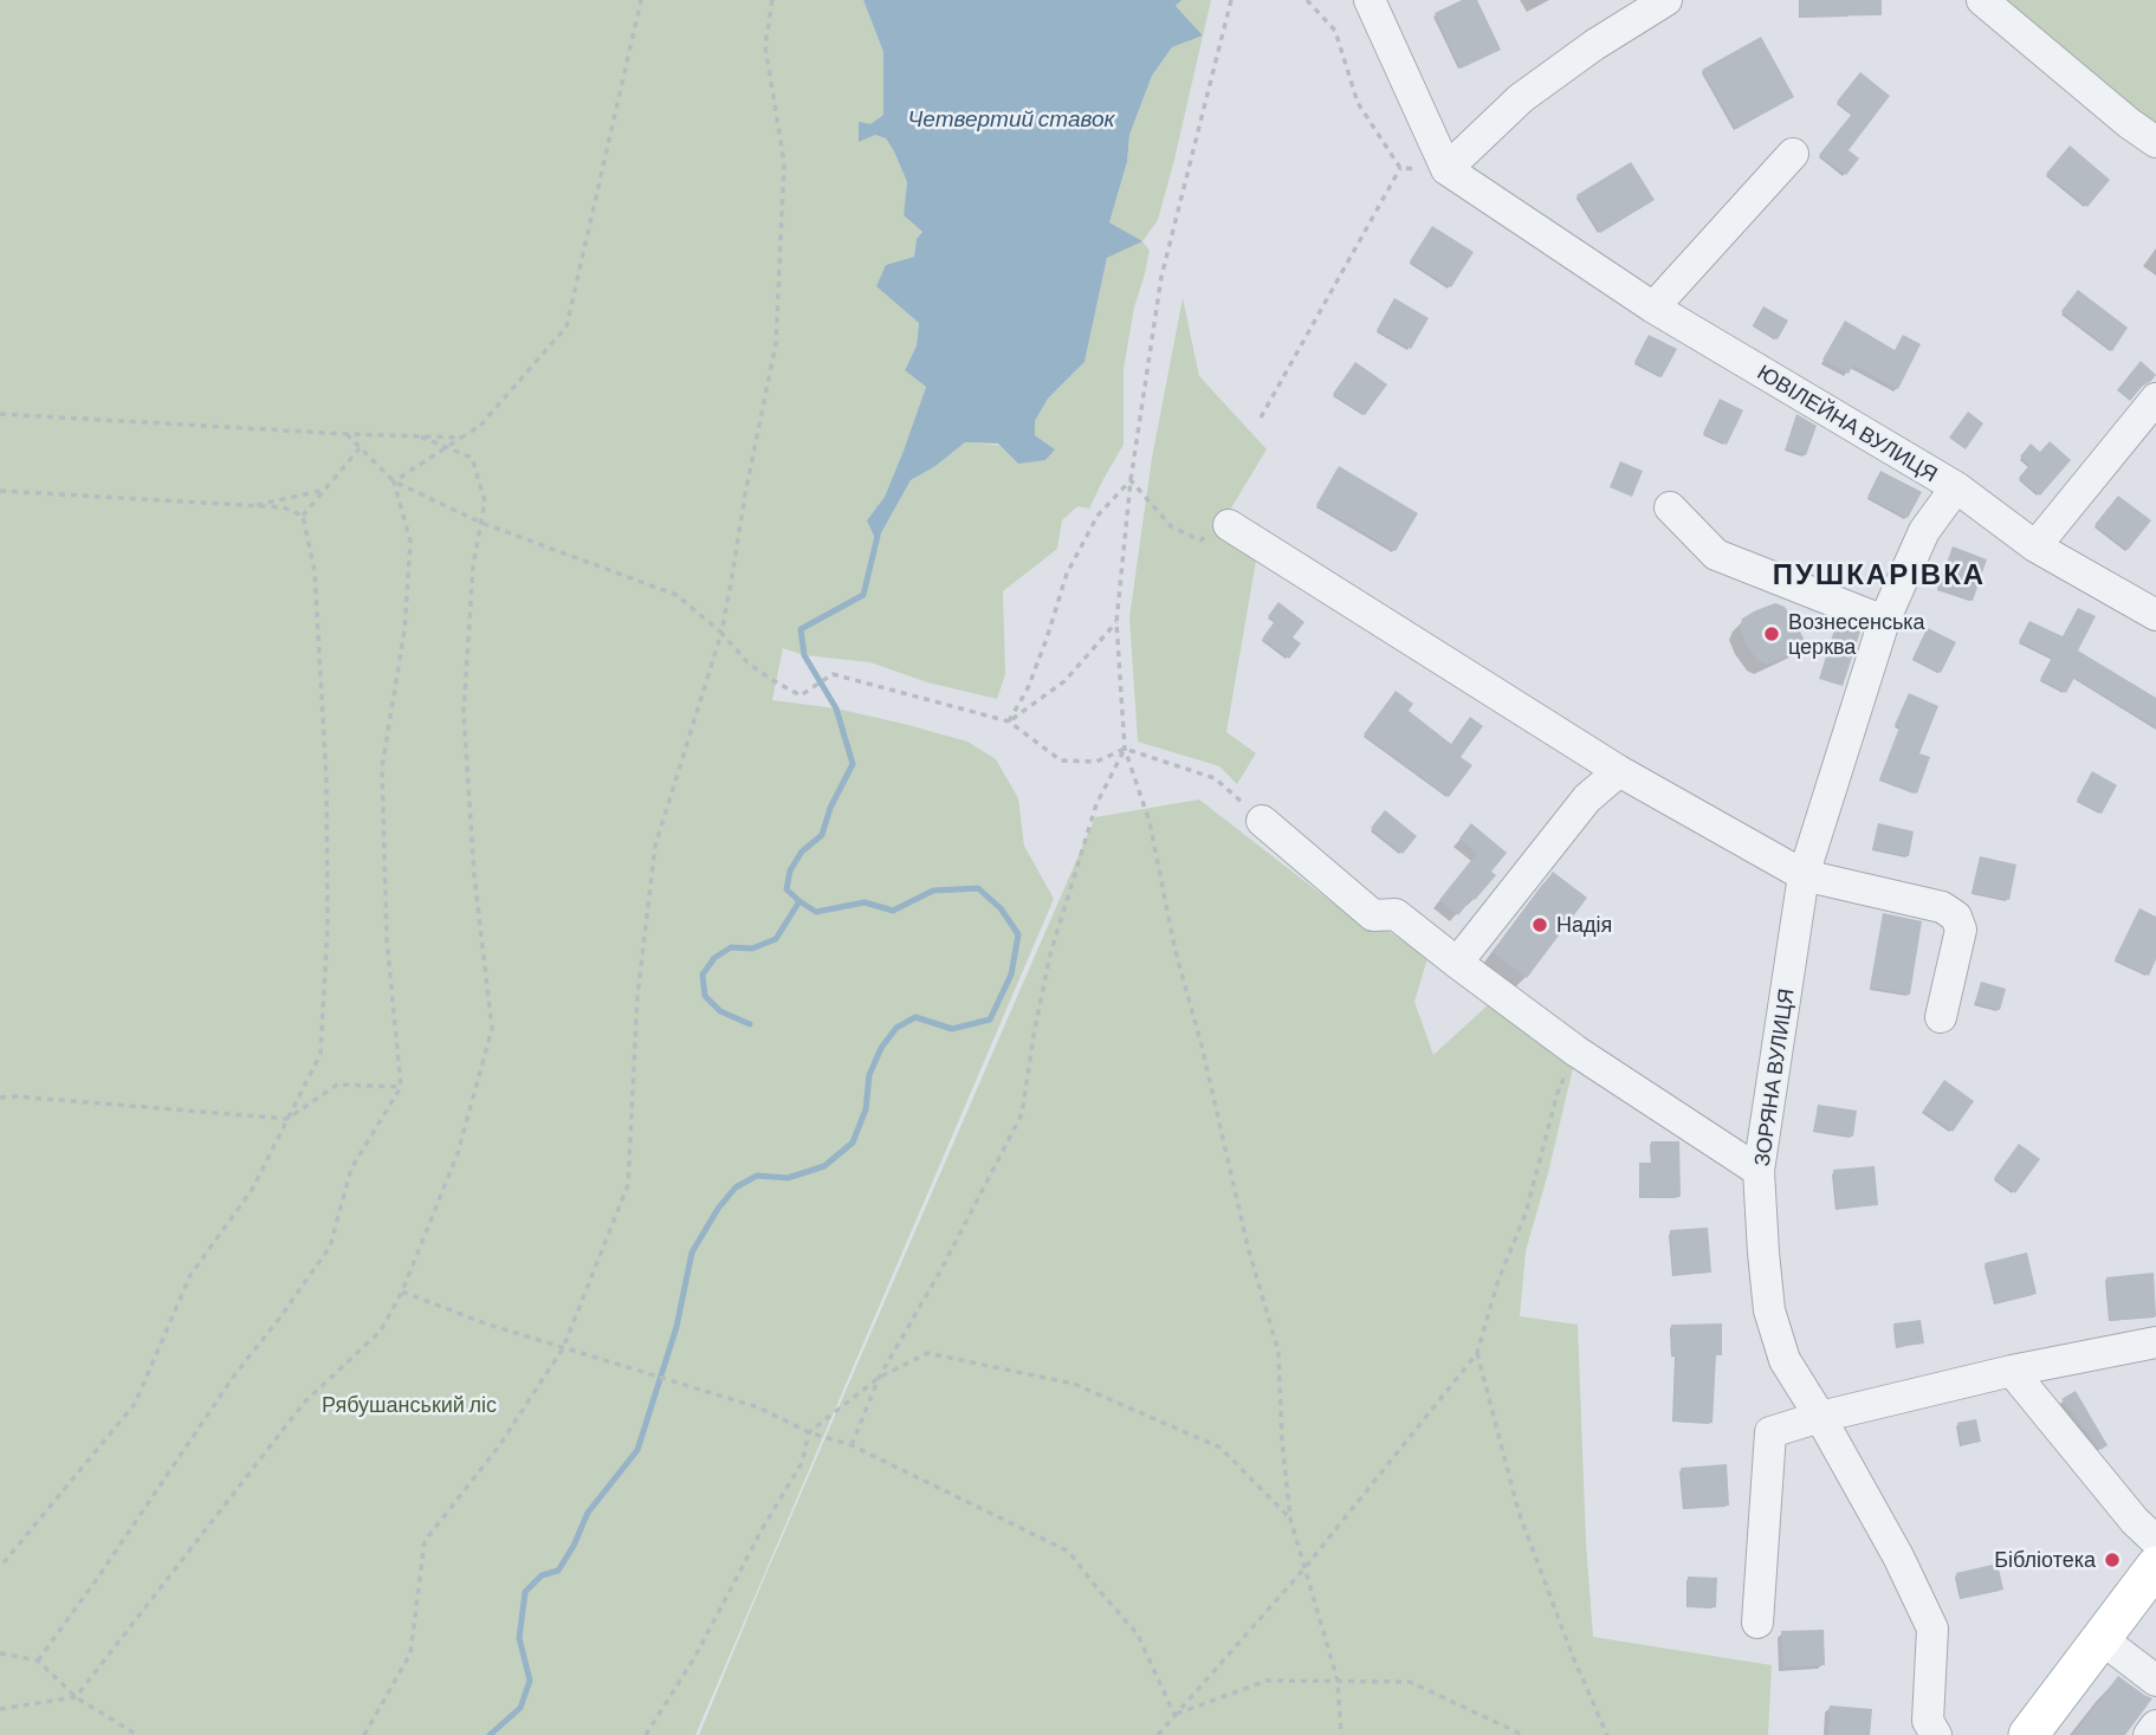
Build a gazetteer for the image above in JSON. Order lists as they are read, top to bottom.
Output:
{
  "streets": {
    "street": ["ЮВІЛЕЙНА ВУЛИЦЯ", "ЗОРЯНА ВУЛИЦЯ"]
  },
  "crossings": [
    ["ЮВІЛЕЙНА ВУЛИЦЯ", "ЗОРЯНА ВУЛИЦЯ"]
  ],
  "districts": ["ПУШКАРІВКА"],
  "water": ["Четвертий ставок"],
  "parks": ["Рябушанський ліс"],
  "places": ["Вознесенська церква", "Надія", "Бібліотека"]
}
